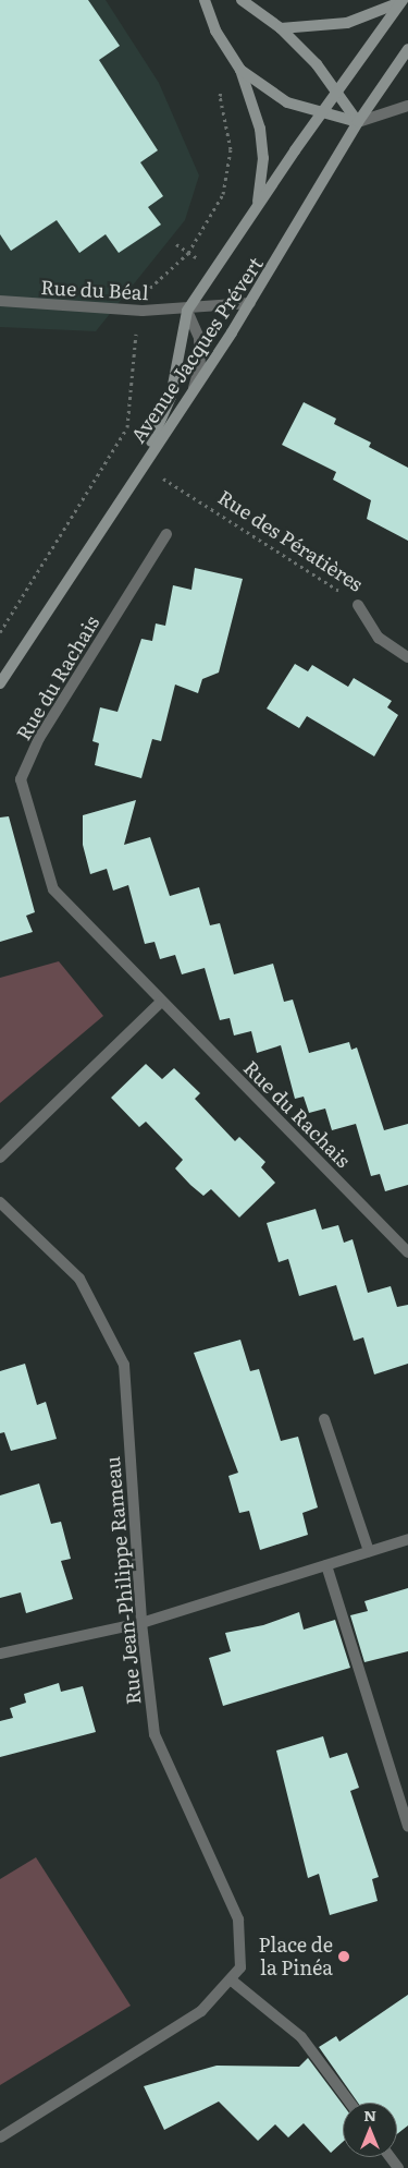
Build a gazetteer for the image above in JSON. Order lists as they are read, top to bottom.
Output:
{
  "streets": {
    "main road": ["Avenue Jacques Prévert"],
    "street": [
      "Rue du Béal",
      "Rue des Pératières",
      "Rue du Rachais",
      "Rue Jean-Philippe Rameau"
    ]
  },
  "crossings": [
    ["Rue du Béal", "Avenue Jacques Prévert"],
    ["Avenue Jacques Prévert", "Rue des Pératières"]
  ],
  "places": ["Place de la Pinéa"],
  "north": "top"
}
